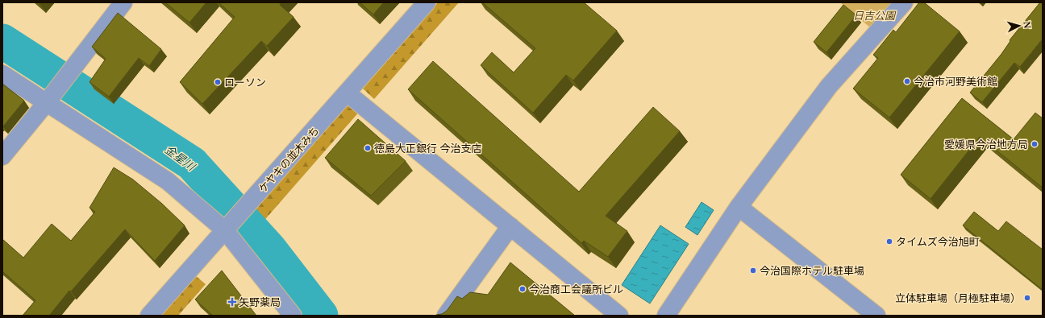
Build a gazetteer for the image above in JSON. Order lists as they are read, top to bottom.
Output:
{
  "streets": {
    "street": ["ケヤキの並木みち"]
  },
  "water": ["金星川"],
  "parks": ["日吉公園"],
  "places": {
    "other": [
      "今治市河野美術館",
      "ローソン",
      "愛媛県今治地方局",
      "徳島大正銀行 今治支店",
      "タイムズ今治旭町",
      "今治国際ホテル駐車場",
      "今治商工会議所ビル",
      "立体駐車場（月極駐車場）"
    ],
    "health": ["矢野薬局"]
  },
  "north": "right"
}
